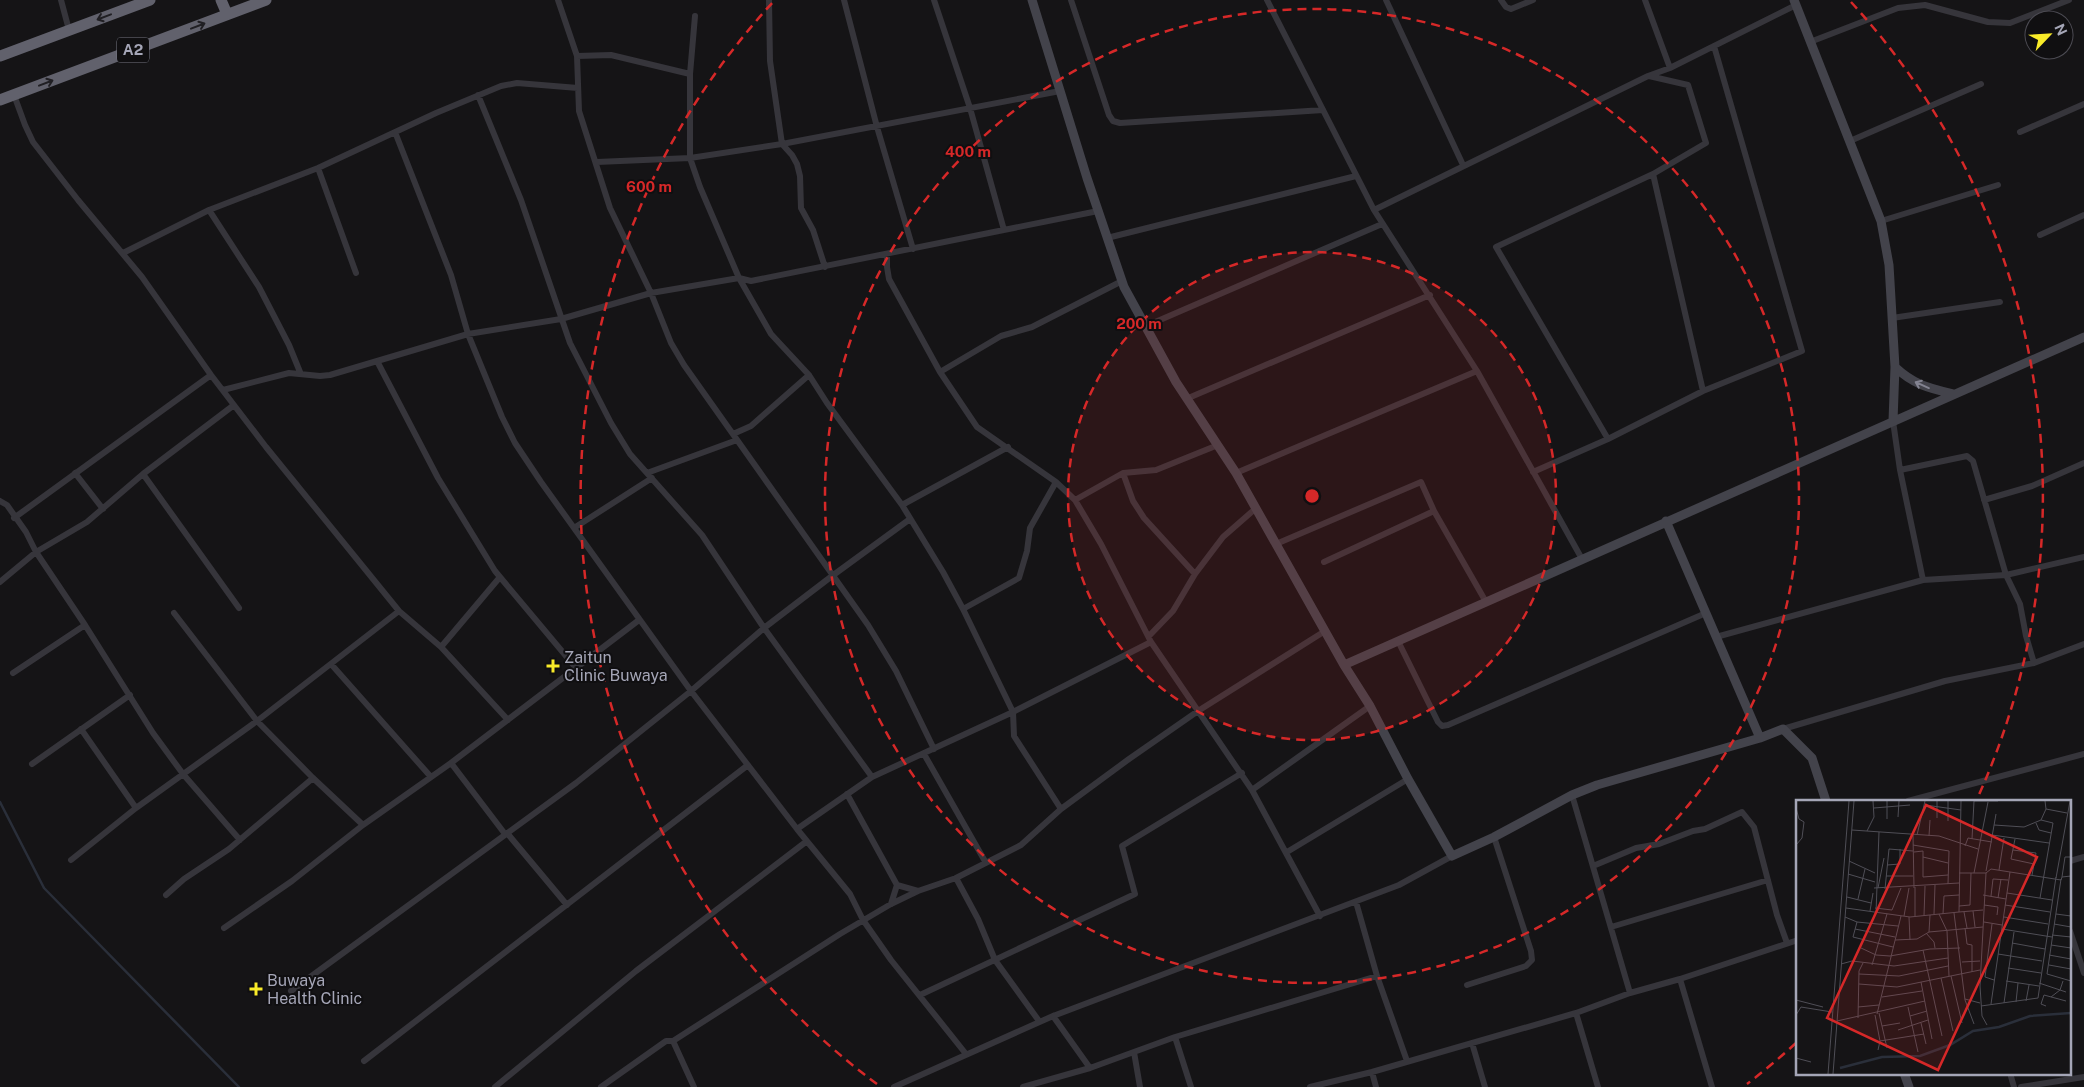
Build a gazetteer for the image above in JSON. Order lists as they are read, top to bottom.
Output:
{
  "streets": {
    "highway": ["A2"]
  },
  "places": {
    "health": ["Zaitun Clinic Buwaya", "Buwaya Health Clinic"]
  },
  "north": "top right",
  "rings": ["400 m", "600 m", "200 m"]
}
